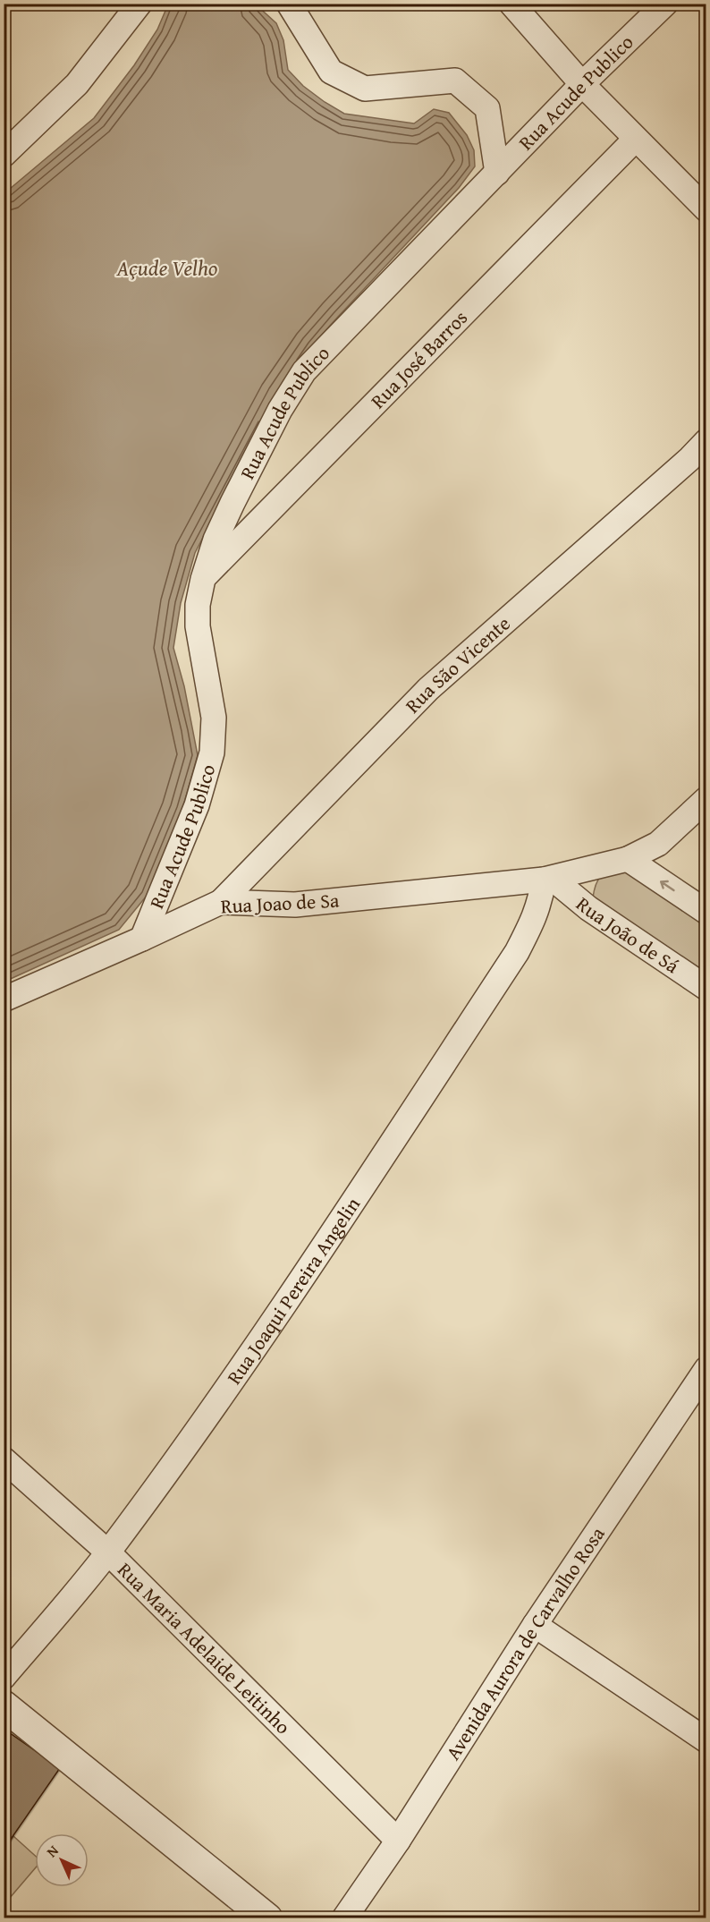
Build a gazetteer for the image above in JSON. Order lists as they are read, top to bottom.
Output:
{
  "streets": {
    "street": [
      "Rua Acude Publico",
      "Rua José Barros",
      "Rua São Vicente",
      "Rua Joao de Sa",
      "Rua João de Sá",
      "Rua Joaqui Pereira Angelin",
      "Avenida Aurora de Carvalho Rosa",
      "Rua Maria Adelaide Leitinho"
    ]
  },
  "crossings": [
    ["Rua Acude Publico", "Rua José Barros"],
    ["Rua Acude Publico", "Rua Joao de Sa"],
    ["Rua São Vicente", "Rua Joao de Sa"],
    ["Rua Joao de Sa", "Rua João de Sá"],
    ["Rua Joao de Sa", "Rua Joaqui Pereira Angelin"],
    ["Rua João de Sá", "Rua Joaqui Pereira Angelin"],
    ["Rua Joaqui Pereira Angelin", "Rua Maria Adelaide Leitinho"],
    ["Avenida Aurora de Carvalho Rosa", "Rua Maria Adelaide Leitinho"]
  ],
  "water": ["Açude Velho"],
  "north": "top left"
}
